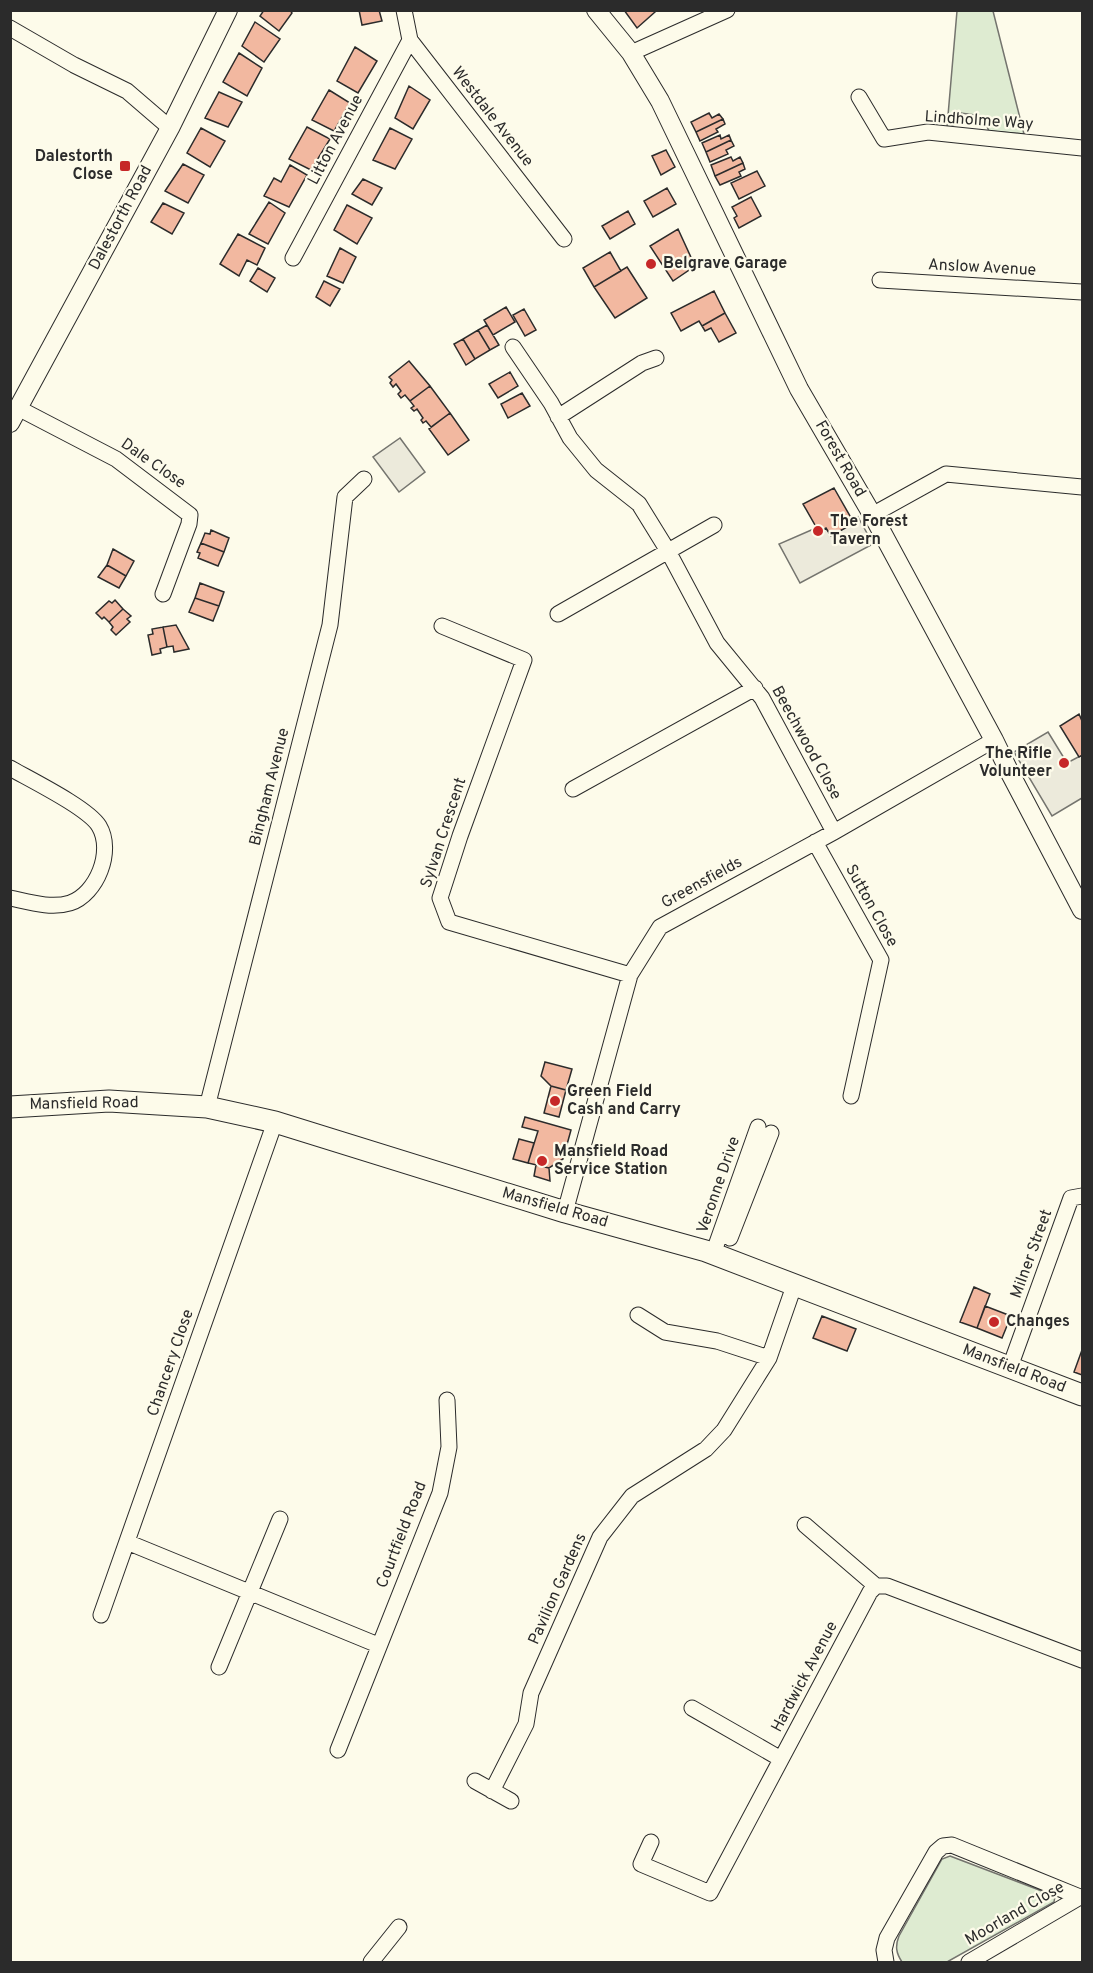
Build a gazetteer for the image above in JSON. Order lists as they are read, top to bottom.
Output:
{
  "streets": {
    "main road": ["Mansfield Road"],
    "street": [
      "Westdale Avenue",
      "Lindholme Way",
      "Litton Avenue",
      "Dalestorth Road",
      "Anslow Avenue",
      "Forest Road",
      "Dale Close",
      "Beechwood Close",
      "Bingham Avenue",
      "Sylvan Crescent",
      "Greensfields",
      "Sutton Close",
      "Milner Street",
      "Chancery Close",
      "Courtfield Road",
      "Pavilion Gardens",
      "Hardwick Avenue",
      "Moorland Close"
    ]
  },
  "crossings": [
    ["Westdale Avenue", "Litton Avenue"],
    ["Dalestorth Road", "Dale Close"],
    ["Forest Road", "Greensfields"],
    ["Beechwood Close", "Greensfields"],
    ["Bingham Avenue", "Mansfield Road"],
    ["Sylvan Crescent", "Greensfields"],
    ["Greensfields", "Sutton Close"],
    ["Greensfields", "Mansfield Road"],
    ["Mansfield Road", "Milner Street"],
    ["Mansfield Road", "Chancery Close"],
    ["Mansfield Road", "Pavilion Gardens"]
  ],
  "places": {
    "transit": ["Dalestorth Close"],
    "other": [
      "Belgrave Garage",
      "The Forest Tavern",
      "The Rifle Volunteer",
      "Green Field Cash and Carry",
      "Mansfield Road Service Station",
      "Changes"
    ]
  }
}
